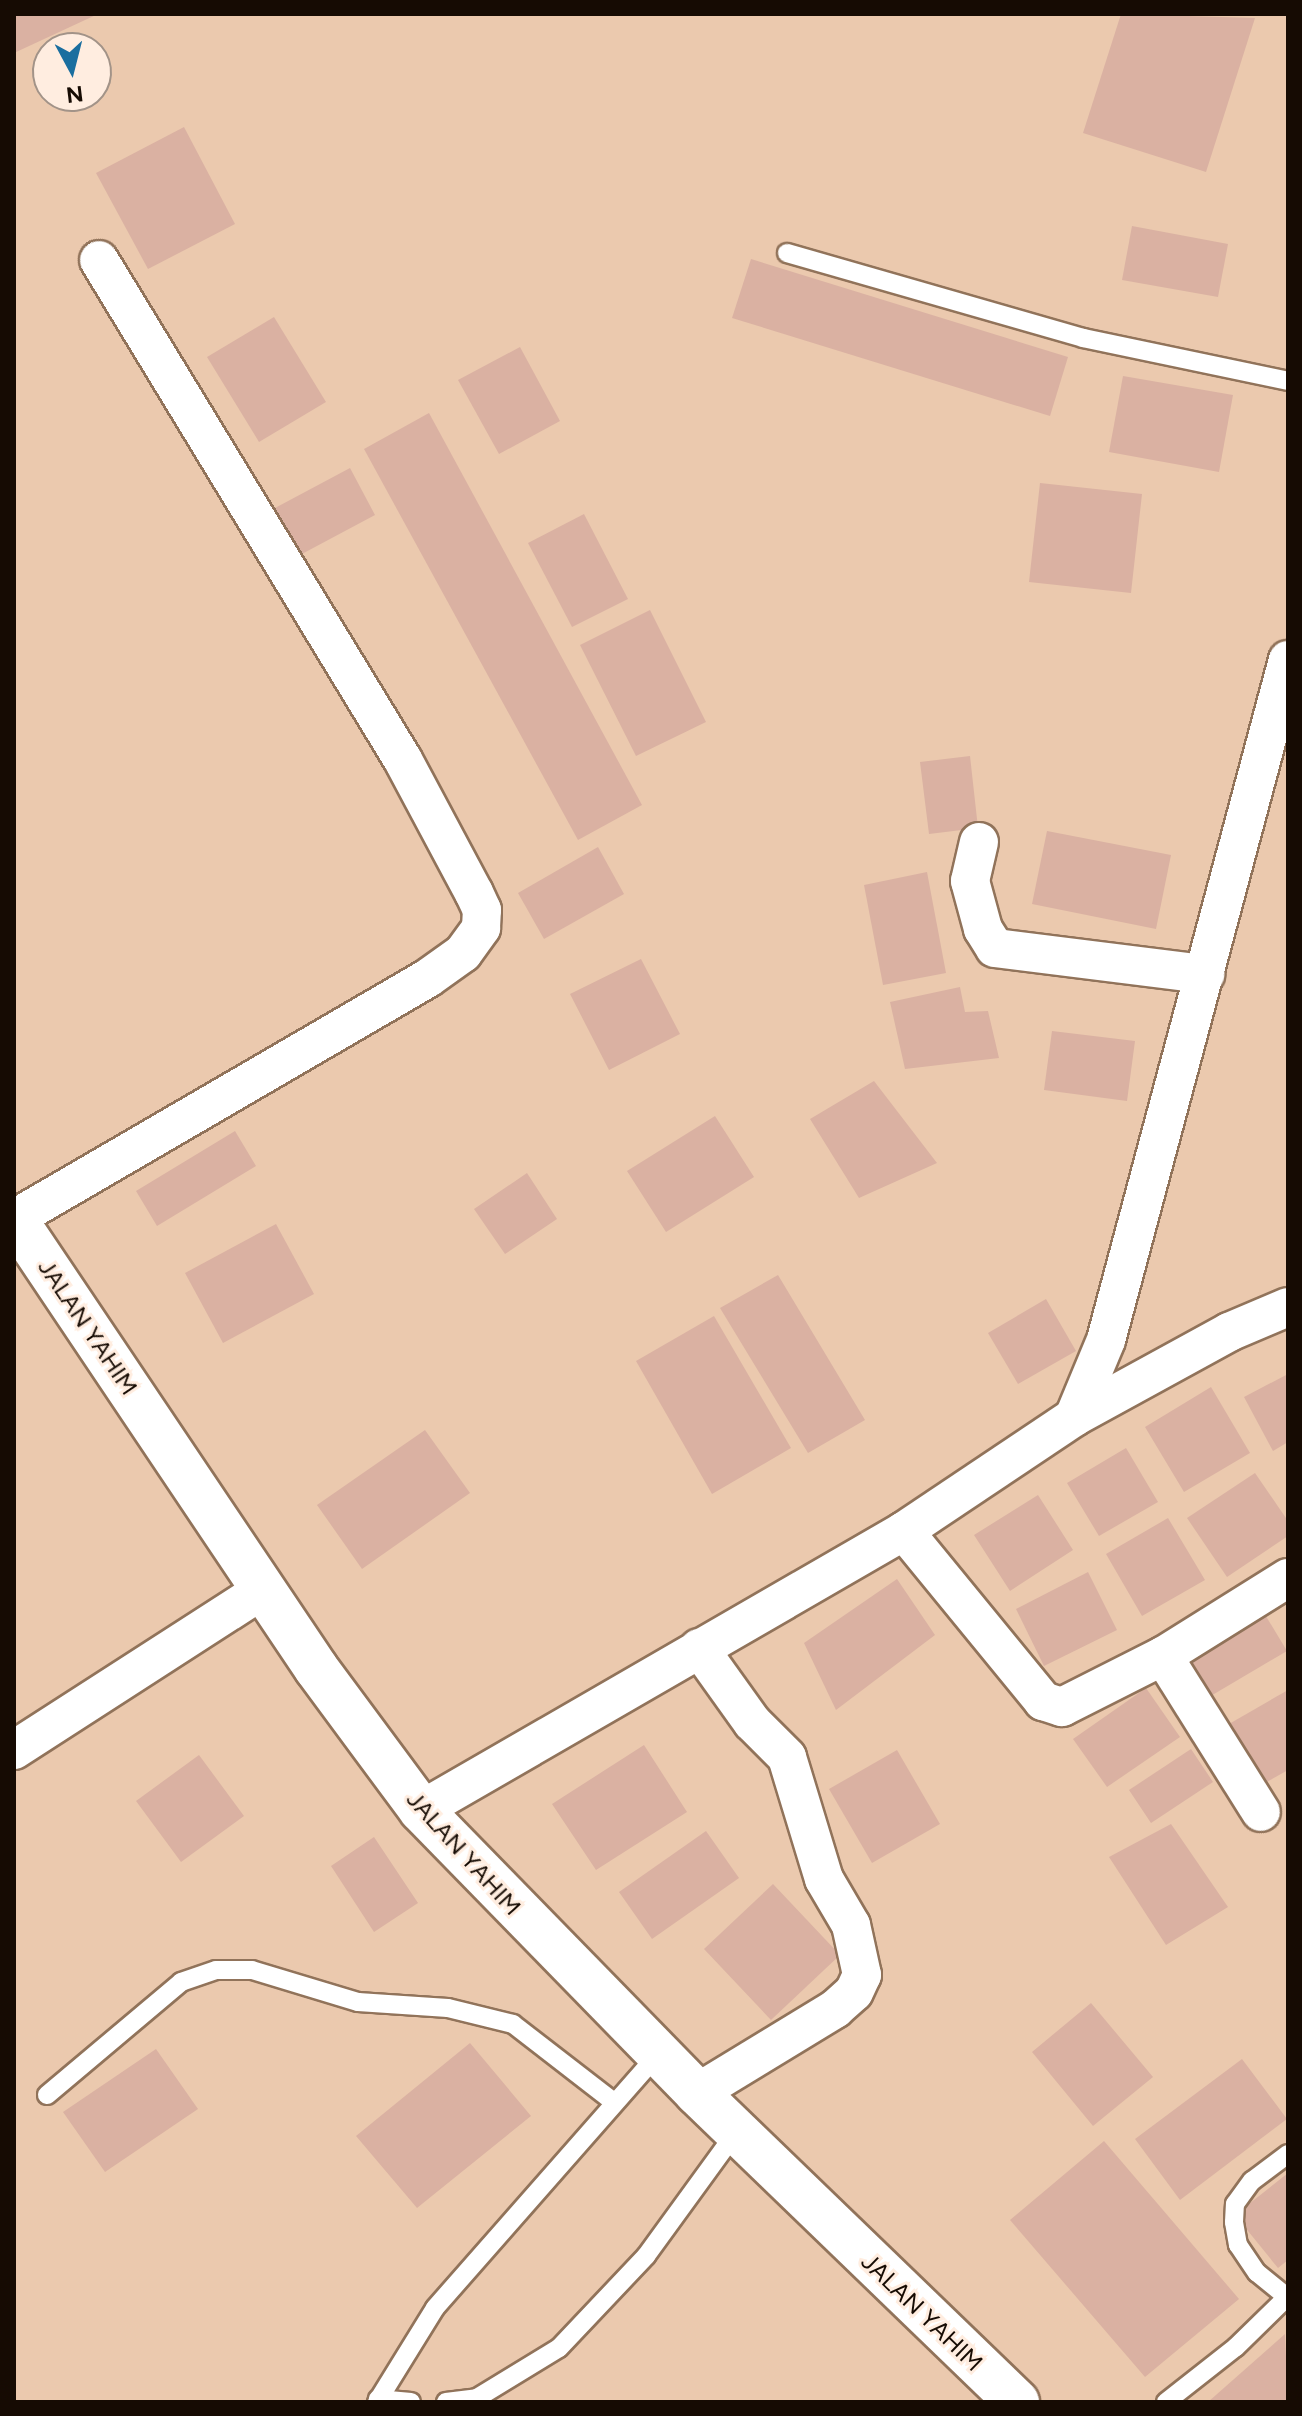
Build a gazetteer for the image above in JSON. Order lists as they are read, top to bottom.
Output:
{
  "streets": {
    "street": ["JALAN YAHIM"]
  },
  "north": "bottom"
}
